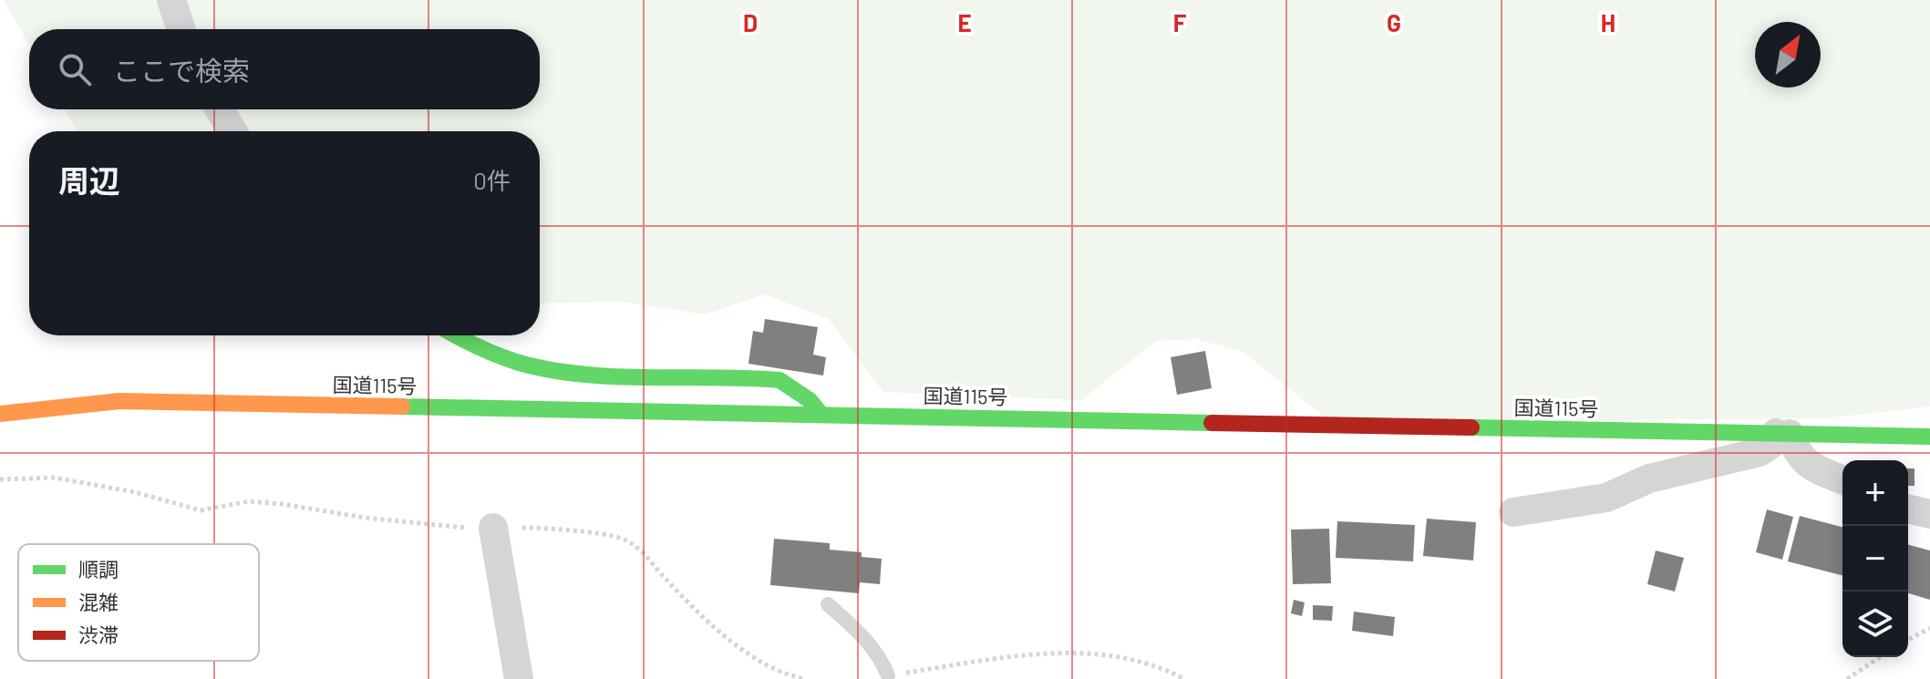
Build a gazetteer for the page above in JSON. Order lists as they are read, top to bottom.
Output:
{
  "streets": {
    "main road": ["国道115号"]
  },
  "legend": ["順調", "混雑", "渋滞"],
  "north": "top right",
  "page": {
    "search": "ここで検索",
    "heading": ["周辺", "0件"],
    "map_buttons": ["+", "−"]
  },
  "grid": {
    "columns": [
      "D",
      "E",
      "F",
      "G",
      "H"
    ]
  }
}
